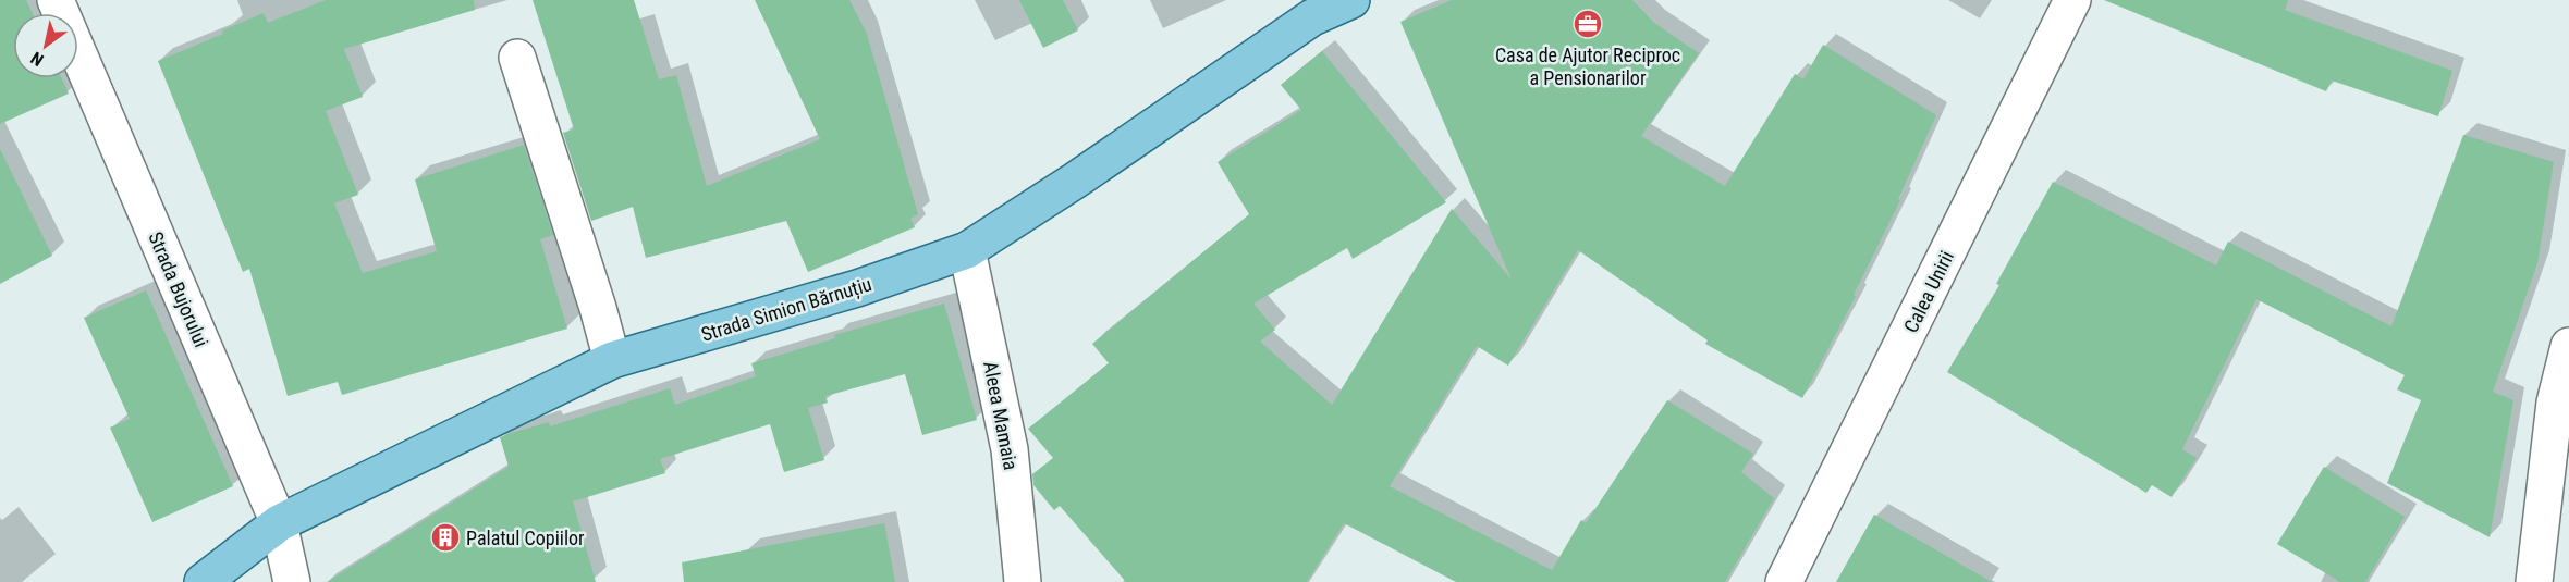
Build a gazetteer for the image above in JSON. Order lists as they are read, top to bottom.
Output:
{
  "streets": {
    "main road": ["Strada Simion Bărnuțiu"],
    "street": ["Strada Bujorului", "Calea Unirii", "Aleea Mamaia"]
  },
  "crossings": [
    ["Strada Bujorului", "Strada Simion Bărnuțiu"],
    ["Strada Simion Bărnuțiu", "Aleea Mamaia"]
  ],
  "places": {
    "office": ["Casa de Ajutor Reciproc a Pensionarilor"],
    "building": ["Palatul Copiilor"]
  },
  "north": "bottom left"
}
